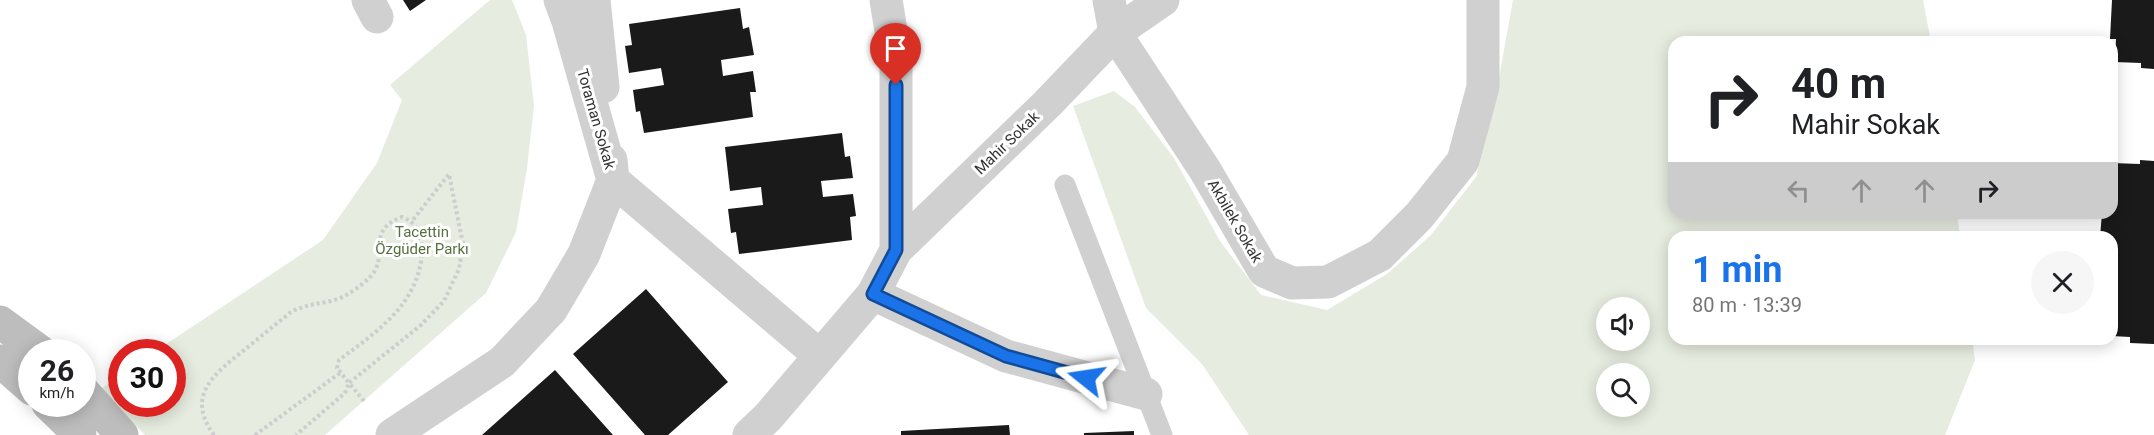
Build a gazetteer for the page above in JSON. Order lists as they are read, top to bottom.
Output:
{
  "streets": {
    "street": ["Toraman Sokak", "Mahir Sokak", "Akbilek Sokak"]
  },
  "crossings": [
    ["Mahir Sokak", "Akbilek Sokak"]
  ],
  "parks": ["Tacettin Özgüder Parkı"],
  "page": {
    "turn": ["40 m", "Mahir Sokak"],
    "heading": ["1 min", "80 m · 13:39"],
    "speed": "26 km/h",
    "limit": "30"
  }
}
